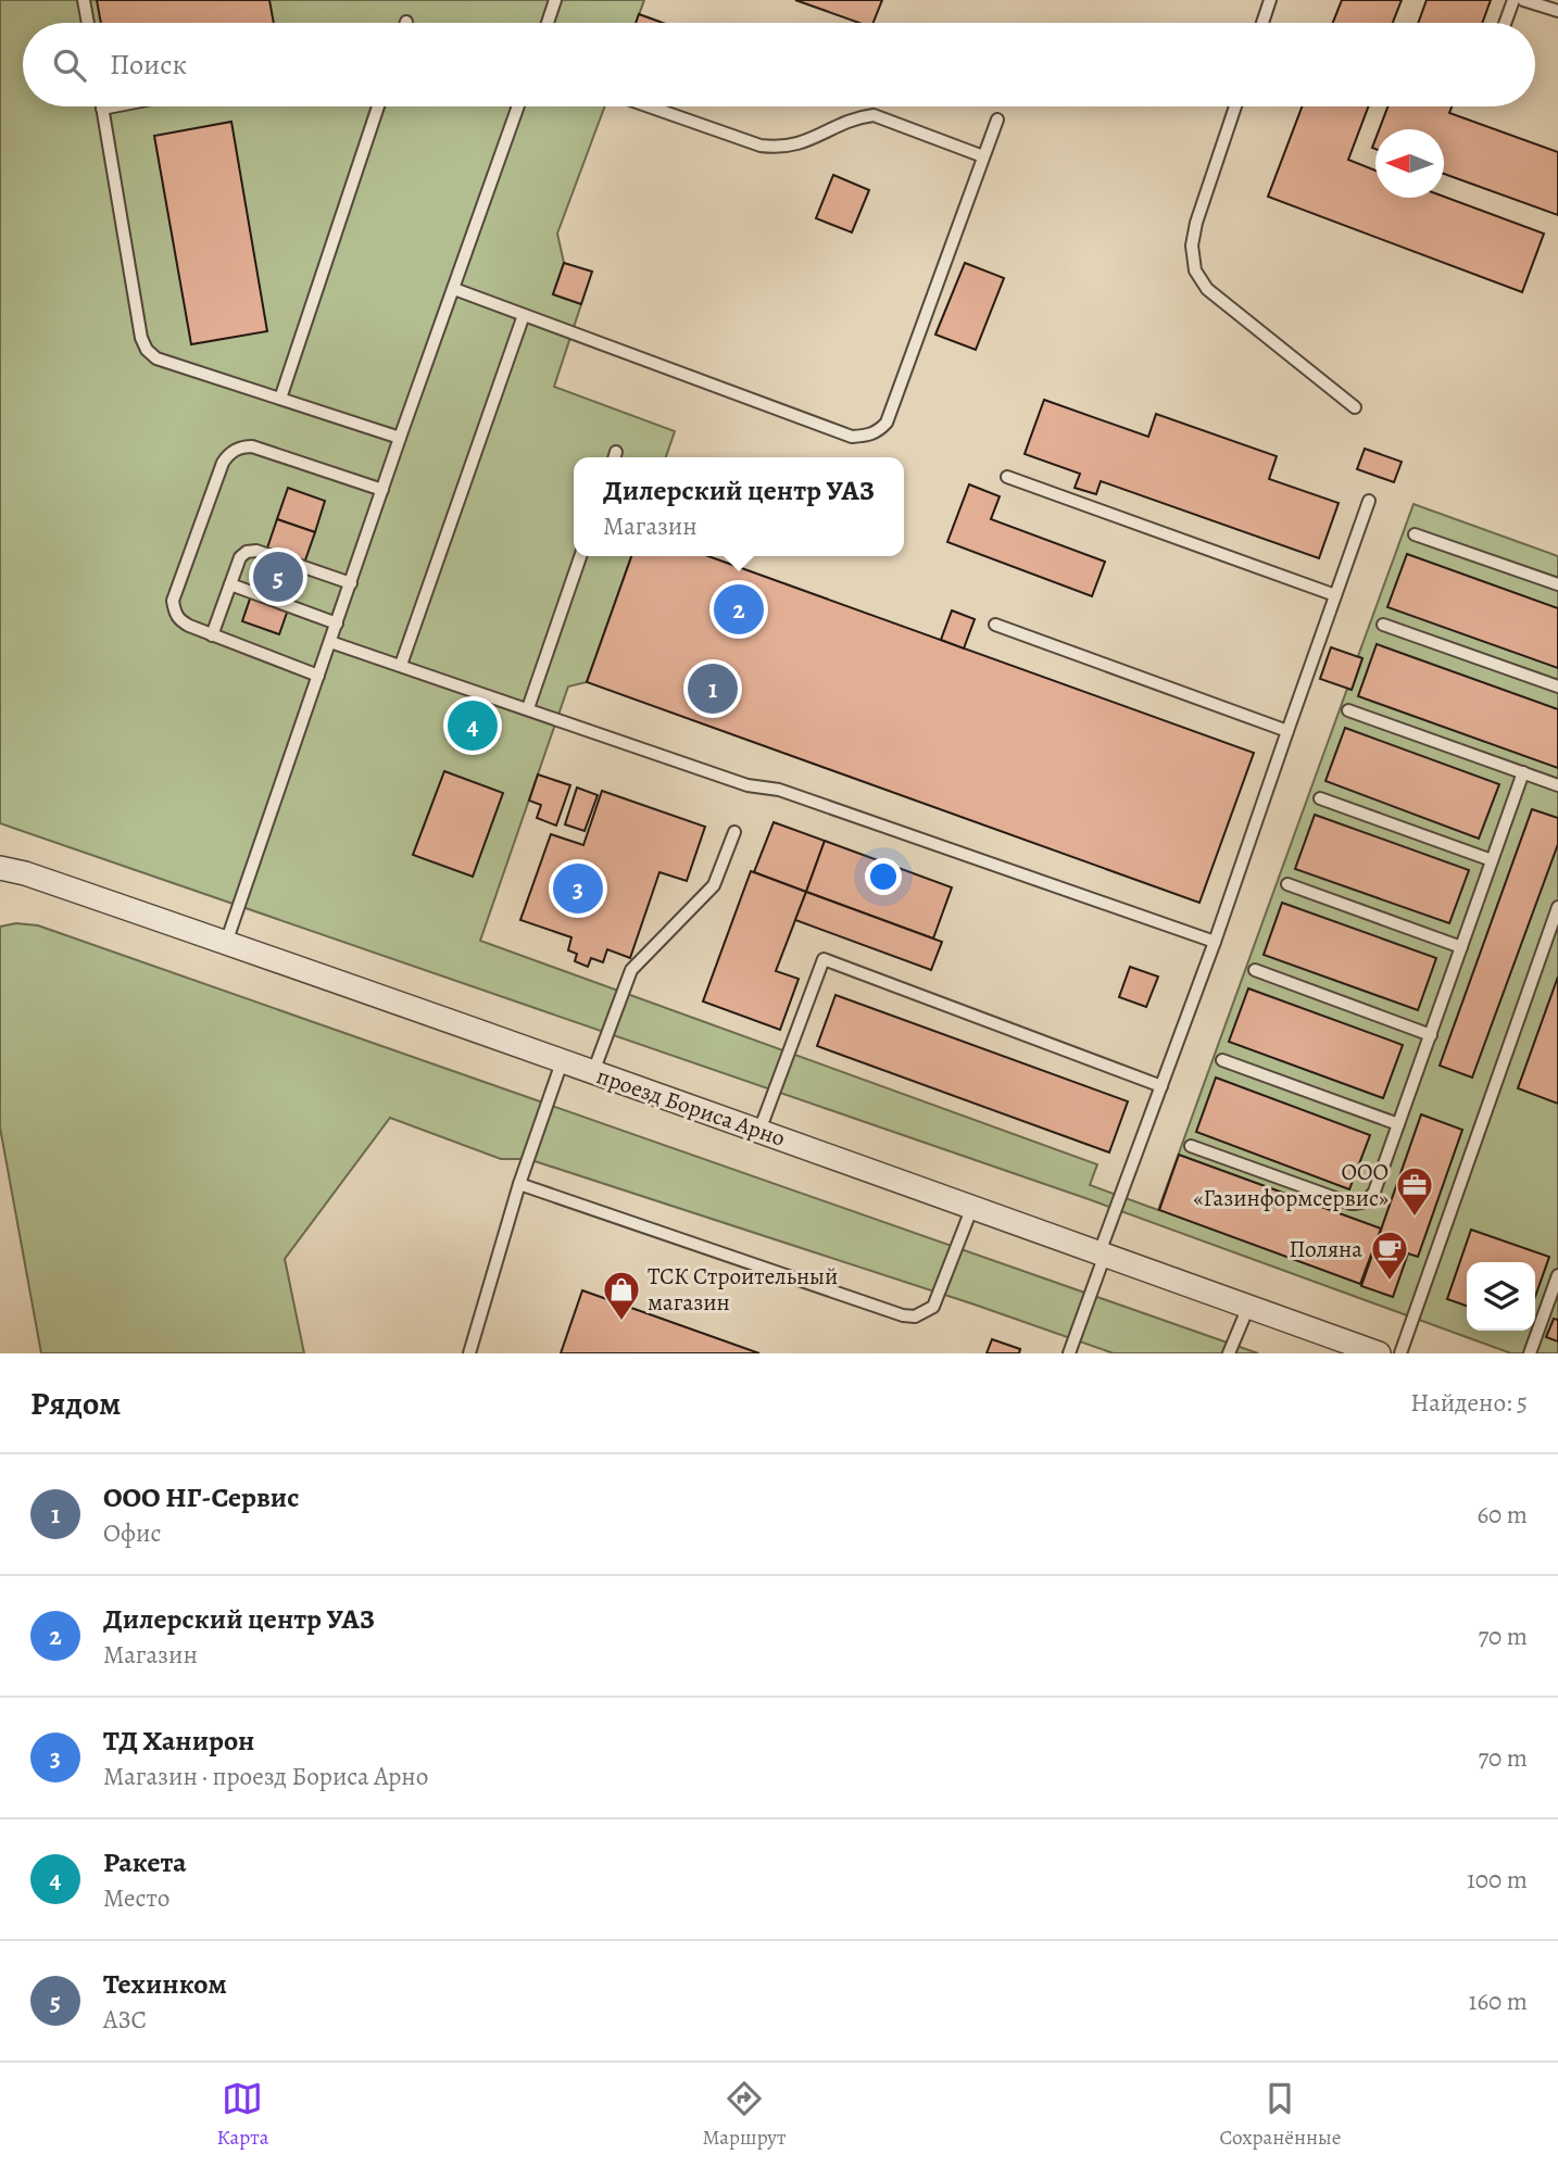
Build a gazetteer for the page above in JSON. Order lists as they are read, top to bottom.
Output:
{
  "streets": {
    "street": ["проезд Бориса Арно"]
  },
  "places": {
    "office": ["ООО «Газинформсервис»"],
    "cafe": ["Поляна"],
    "shop": ["ТСК Строительный магазин"]
  },
  "north": "left",
  "page": {
    "search": "Поиск",
    "popup": ["Дилерский центр УАЗ", "Магазин"],
    "pins": [
      "5",
      "2",
      "1",
      "4",
      "3"
    ],
    "heading": ["Рядом", "Найдено: 5"],
    "list": [
      {
        "mark": "1",
        "name": "ООО НГ-Сервис",
        "note": "Офис",
        "value": "60 m"
      },
      {
        "mark": "2",
        "name": "Дилерский центр УАЗ",
        "note": "Магазин",
        "value": "70 m"
      },
      {
        "mark": "3",
        "name": "ТД Ханирон",
        "note": "Магазин · проезд Бориса Арно",
        "value": "70 m"
      },
      {
        "mark": "4",
        "name": "Ракета",
        "note": "Место",
        "value": "100 m"
      },
      {
        "mark": "5",
        "name": "Техинком",
        "note": "АЗС",
        "value": "160 m"
      }
    ],
    "nav": ["Карта", "Маршрут", "Сохранённые"]
  }
}
